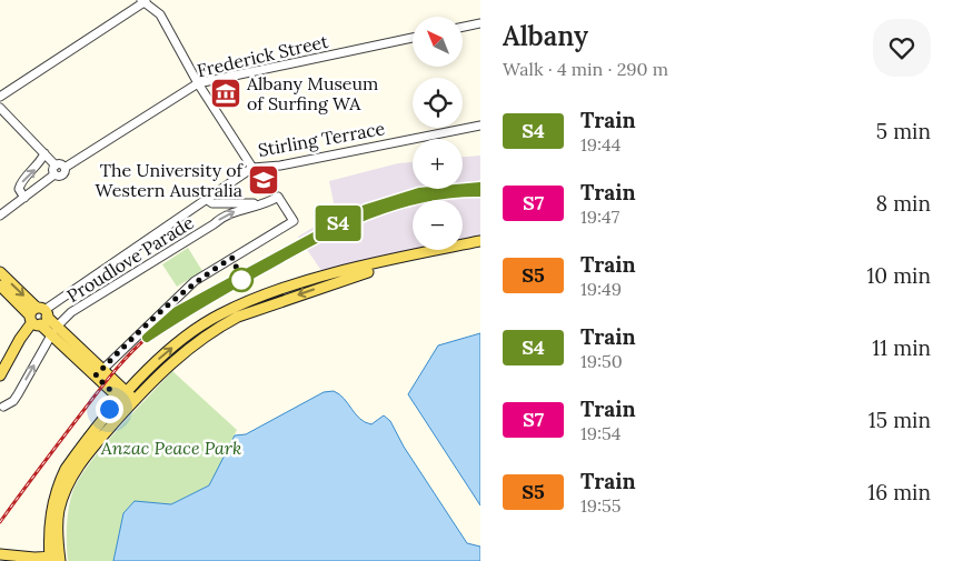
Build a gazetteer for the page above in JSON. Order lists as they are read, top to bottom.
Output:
{
  "streets": {
    "main road": ["Stirling Terrace"],
    "street": ["Frederick Street", "Proudlove Parade"]
  },
  "one_way": ["Proudlove Parade"],
  "parks": ["Anzac Peace Park"],
  "places": {
    "museum": ["Albany Museum of Surfing WA"],
    "school or university": ["The University of Western Australia"]
  },
  "north": "top left",
  "page": {
    "on_map": "S4",
    "heading": ["Albany", "Walk · 4 min · 290 m"],
    "map_buttons": ["+", "−"],
    "list": [
      {
        "mark": "S4",
        "name": "Train",
        "note": "19:44",
        "value": "5 min"
      },
      {
        "mark": "S7",
        "name": "Train",
        "note": "19:47",
        "value": "8 min"
      },
      {
        "mark": "S5",
        "name": "Train",
        "note": "19:49",
        "value": "10 min"
      },
      {
        "mark": "S4",
        "name": "Train",
        "note": "19:50",
        "value": "11 min"
      },
      {
        "mark": "S7",
        "name": "Train",
        "note": "19:54",
        "value": "15 min"
      },
      {
        "mark": "S5",
        "name": "Train",
        "note": "19:55",
        "value": "16 min"
      }
    ]
  }
}
